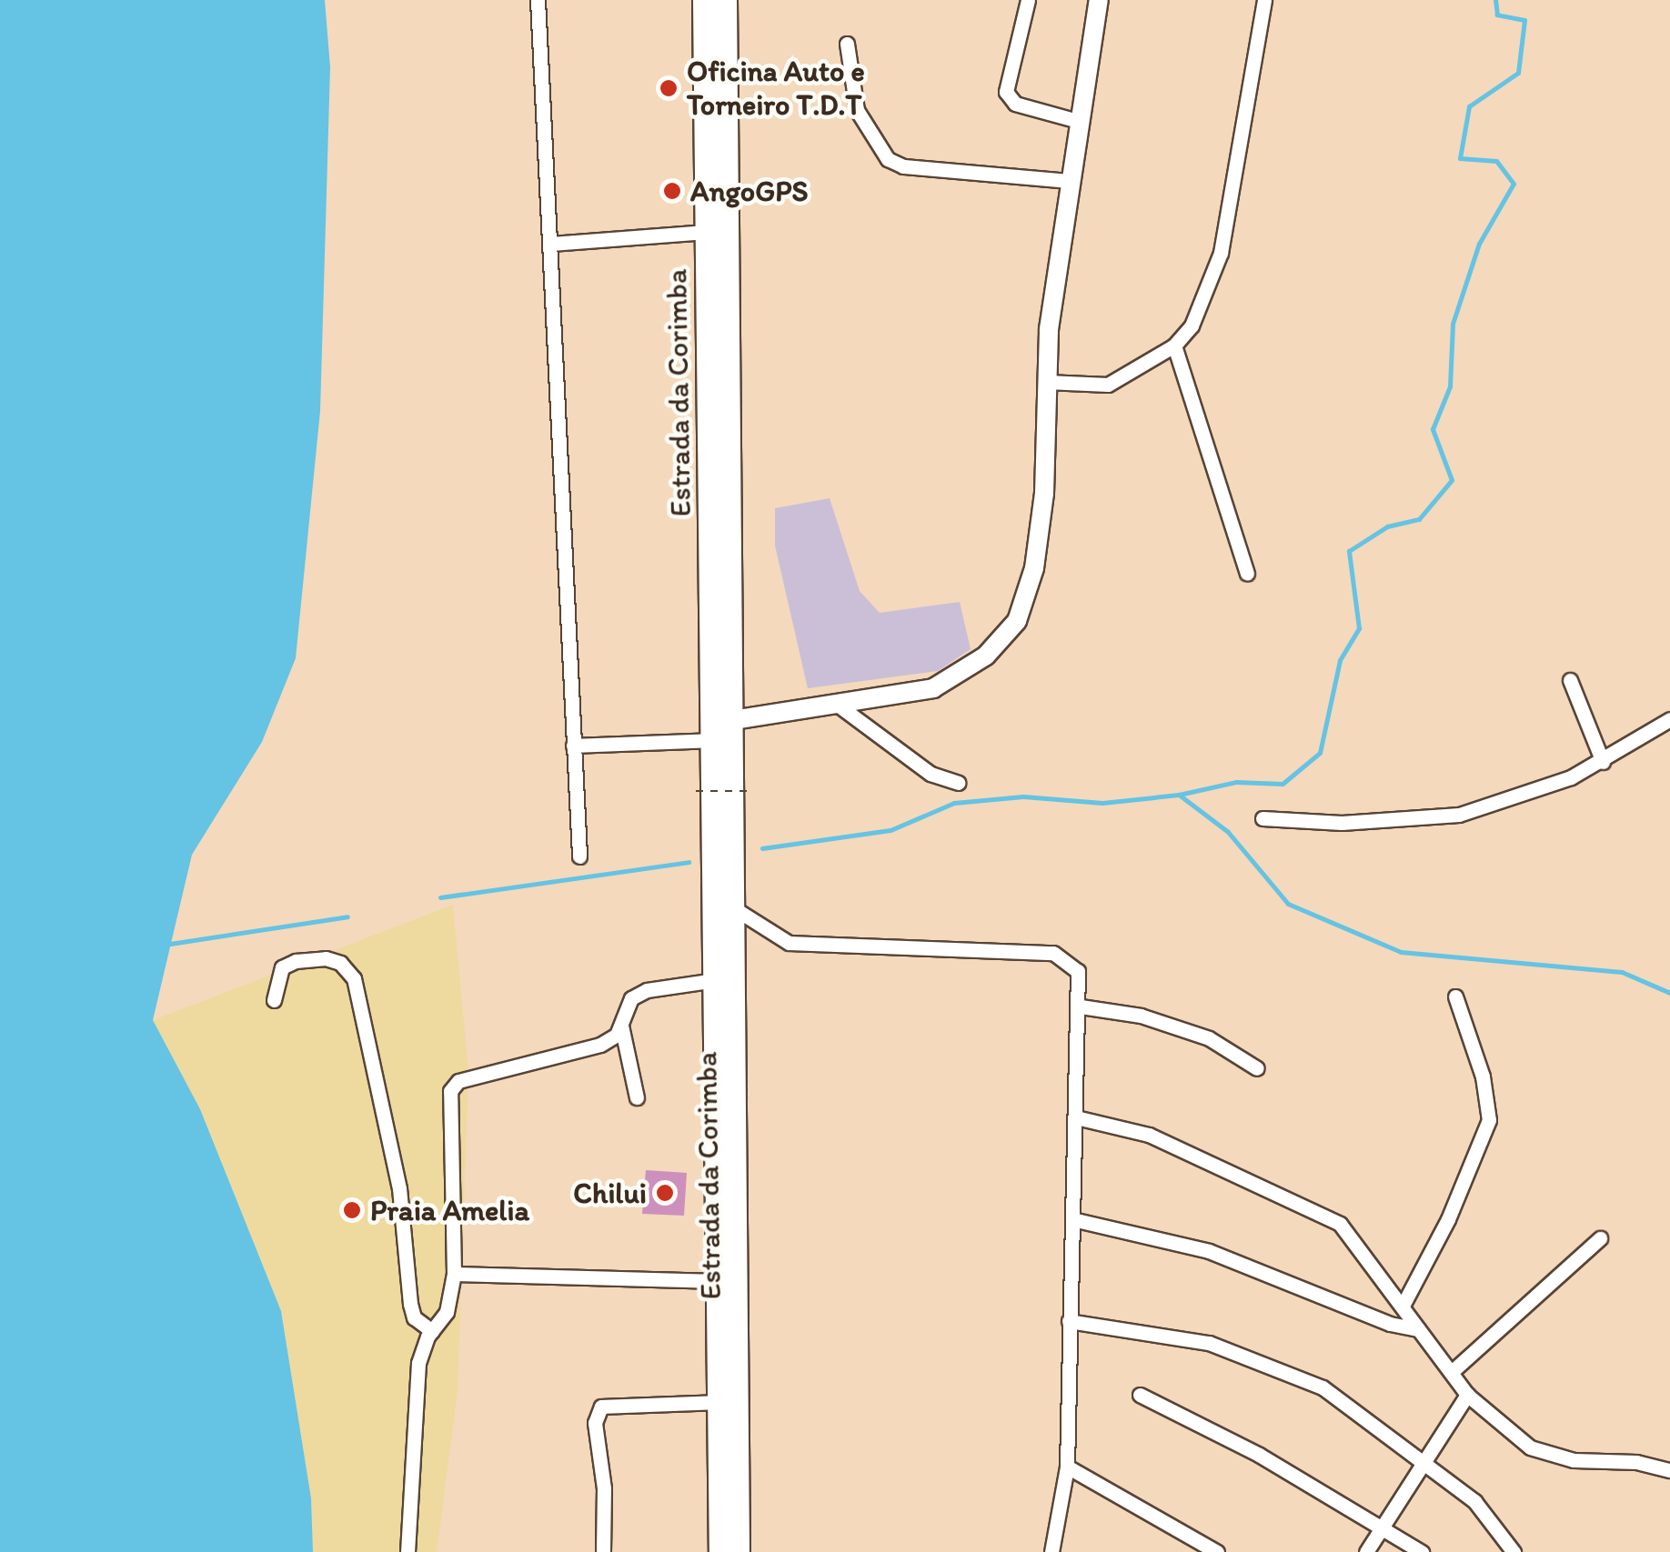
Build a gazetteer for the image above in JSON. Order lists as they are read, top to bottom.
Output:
{
  "streets": {
    "main road": ["Estrada da Corimba"]
  },
  "places": [
    "Oficina Auto e Torneiro T.D.T",
    "AngoGPS",
    "Chilui",
    "Praia Amelia"
  ]
}
